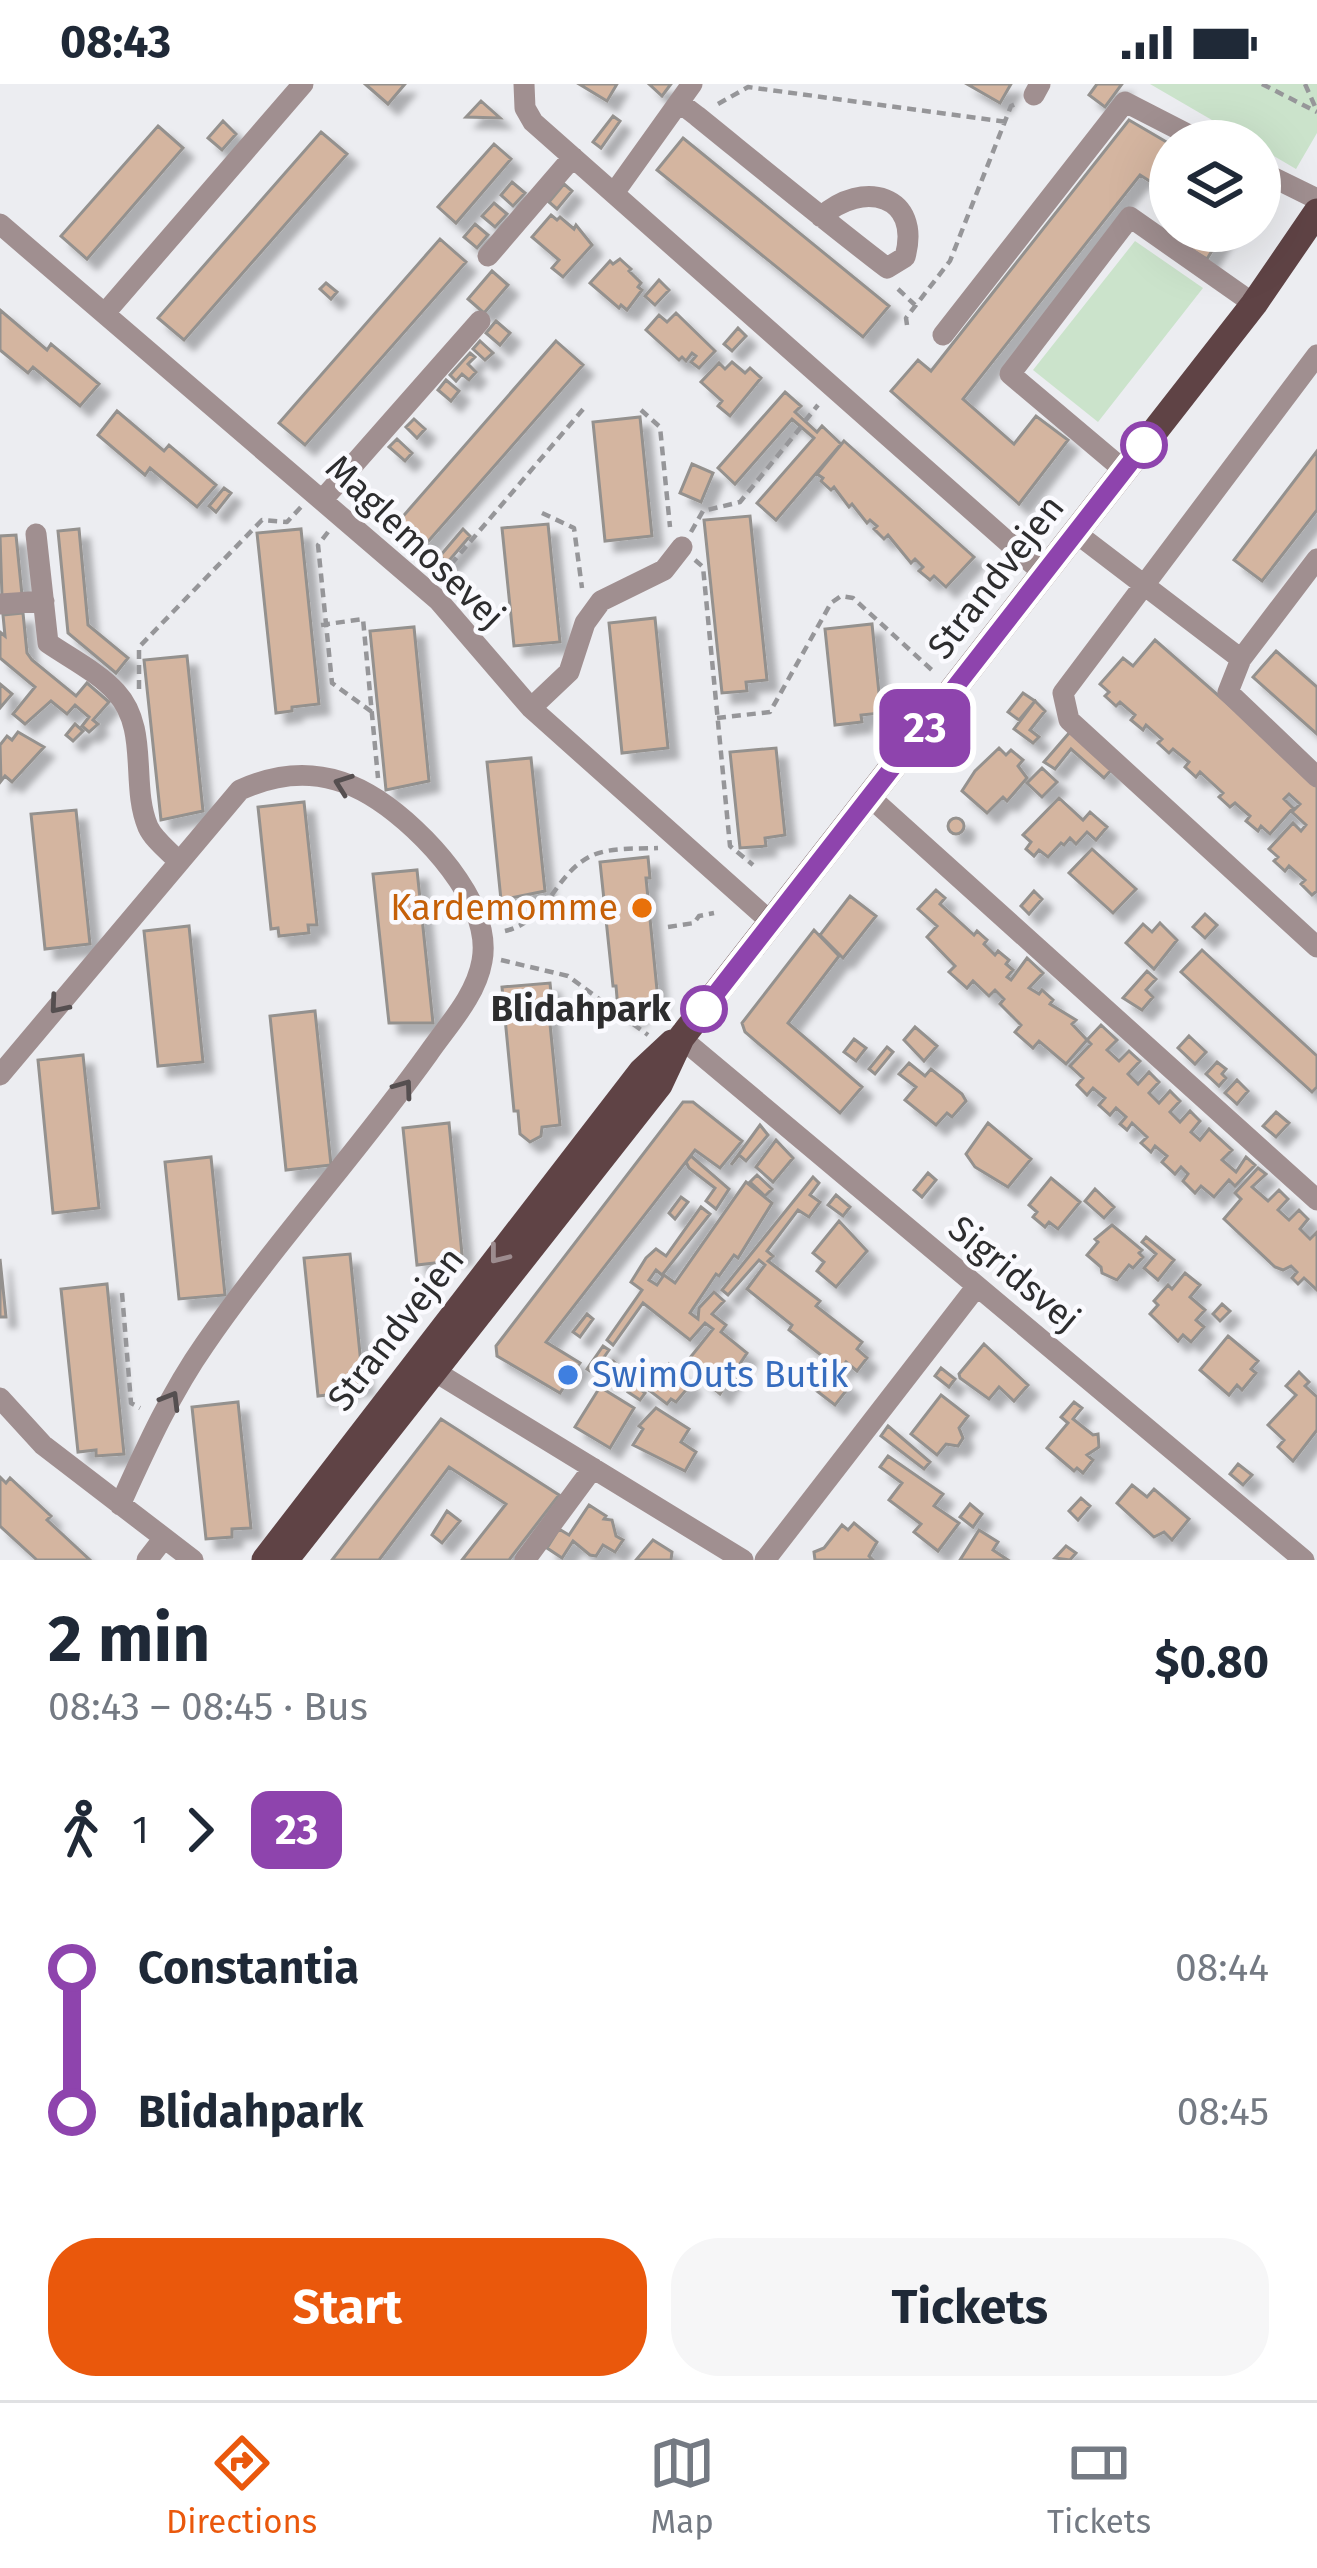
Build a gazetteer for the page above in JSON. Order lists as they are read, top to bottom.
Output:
{
  "streets": {
    "main road": ["Strandvejen"],
    "street": ["Maglemosevej", "Sigridsvej"]
  },
  "crossings": [
    ["Maglemosevej", "Strandvejen"],
    ["Strandvejen", "Sigridsvej"]
  ],
  "places": ["Kardemomme", "Blidahpark", "SwimOuts Butik"],
  "lines": ["bus line 23"],
  "page": {
    "status": "08:43",
    "on_map": "23",
    "heading": ["2 min", "08:43 – 08:45 · Bus", "$0.80"],
    "legs": ["1", "23"],
    "list": [
      {
        "name": "Constantia",
        "value": "08:44"
      },
      {
        "name": "Blidahpark",
        "value": "08:45"
      }
    ],
    "buttons": ["Start", "Tickets"],
    "tabs": ["Directions", "Map", "Tickets"]
  }
}
